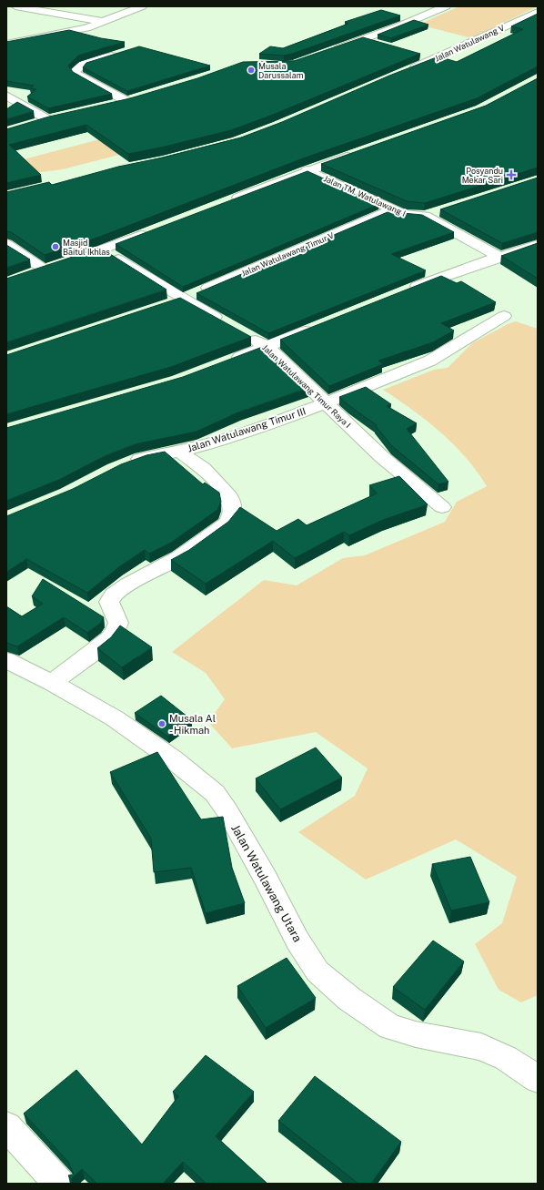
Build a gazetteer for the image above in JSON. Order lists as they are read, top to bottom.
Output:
{
  "streets": {
    "street": [
      "Jalan Watulawang V",
      "Jalan TM. Watulawang I",
      "Jalan Watulawang Timur V",
      "Jalan Watulawang Timur Raya I",
      "Jalan Watulawang Timur III",
      "Jalan Watulawang Utara"
    ]
  },
  "crossings": [
    ["Jalan TM. Watulawang I", "Jalan Watulawang Timur V"],
    ["Jalan Watulawang Timur Raya I", "Jalan Watulawang Timur III"]
  ],
  "places": {
    "other": ["Musala Darussalam", "Masjid Baitul Ikhlas", "Musala Al - Hikmah"],
    "health": ["Posyandu Mekar Sari"]
  }
}
